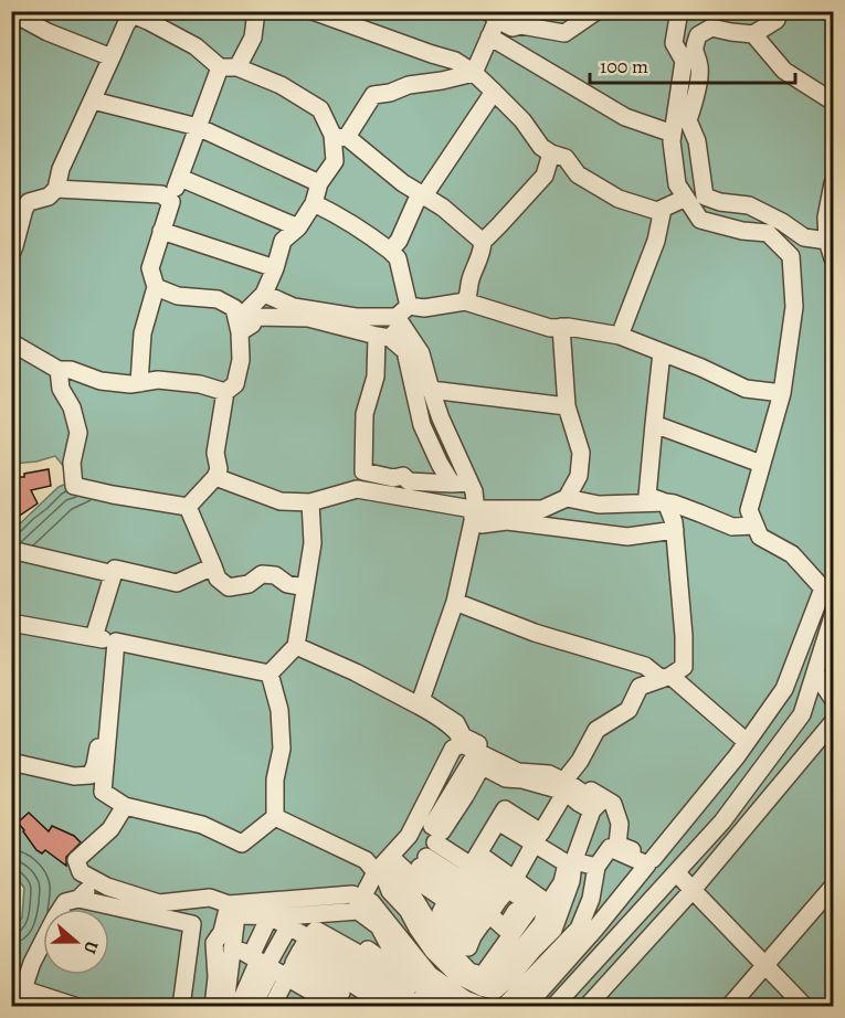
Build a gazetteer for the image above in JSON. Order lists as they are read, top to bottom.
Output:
{
  "scale_bar": "100 m",
  "north": "right"
}
